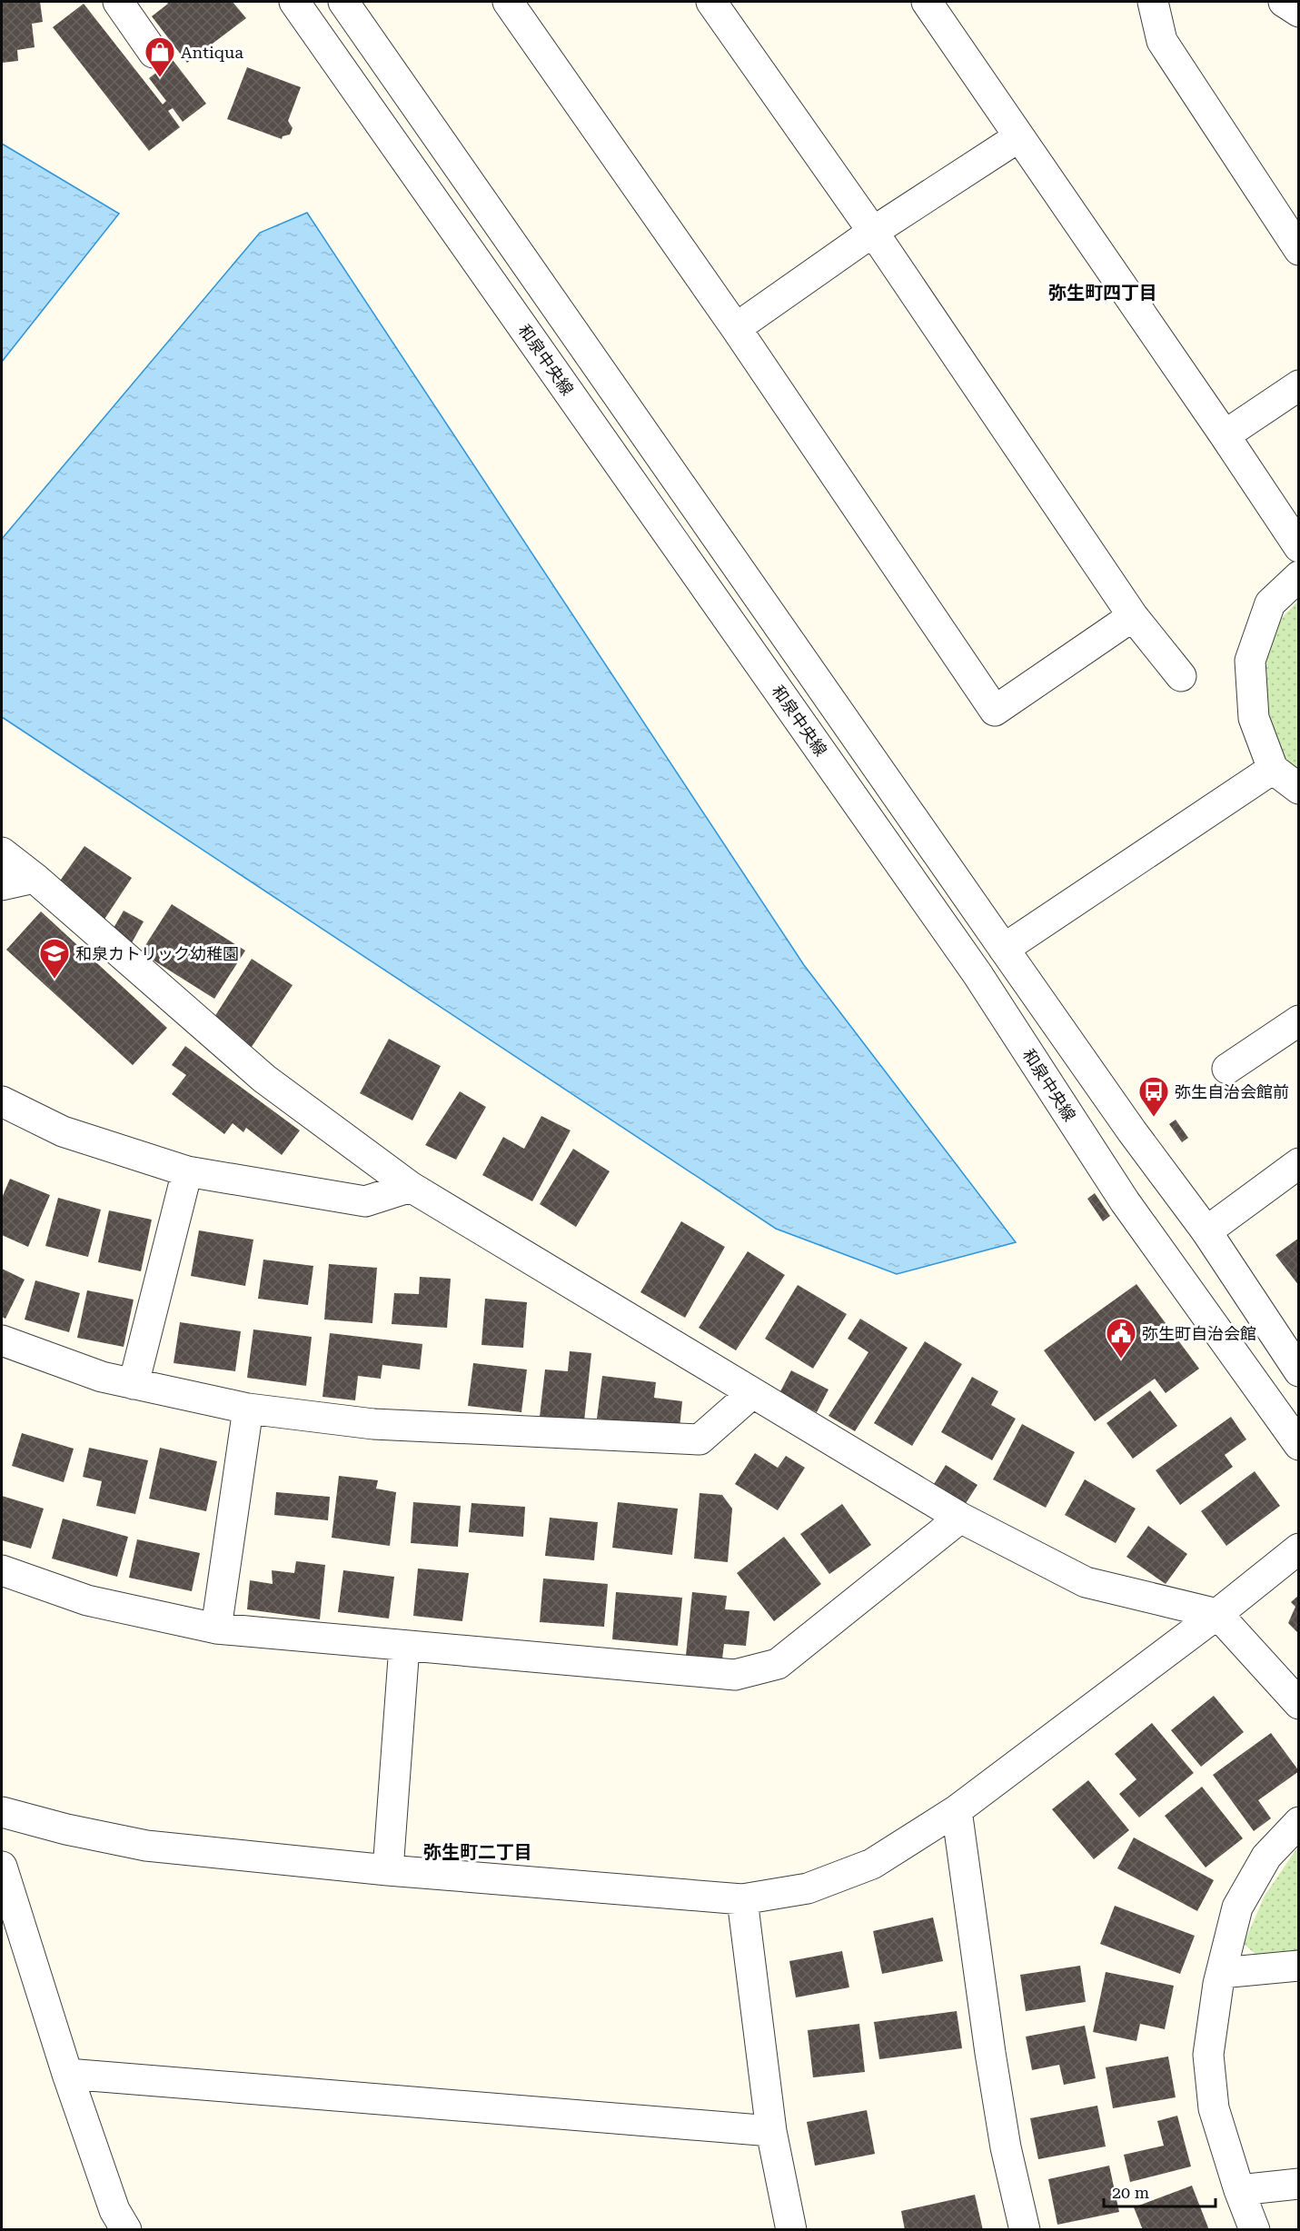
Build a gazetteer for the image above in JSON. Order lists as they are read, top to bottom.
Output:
{
  "streets": {
    "street": ["和泉中央線"]
  },
  "districts": ["弥生町四丁目", "弥生町二丁目"],
  "places": {
    "shop": ["Antiqua"],
    "school or university": ["和泉カトリック幼稚園"],
    "bus stop": ["弥生自治会館前"],
    "public building": ["弥生町自治会館"]
  },
  "scale_bar": "20 m"
}
